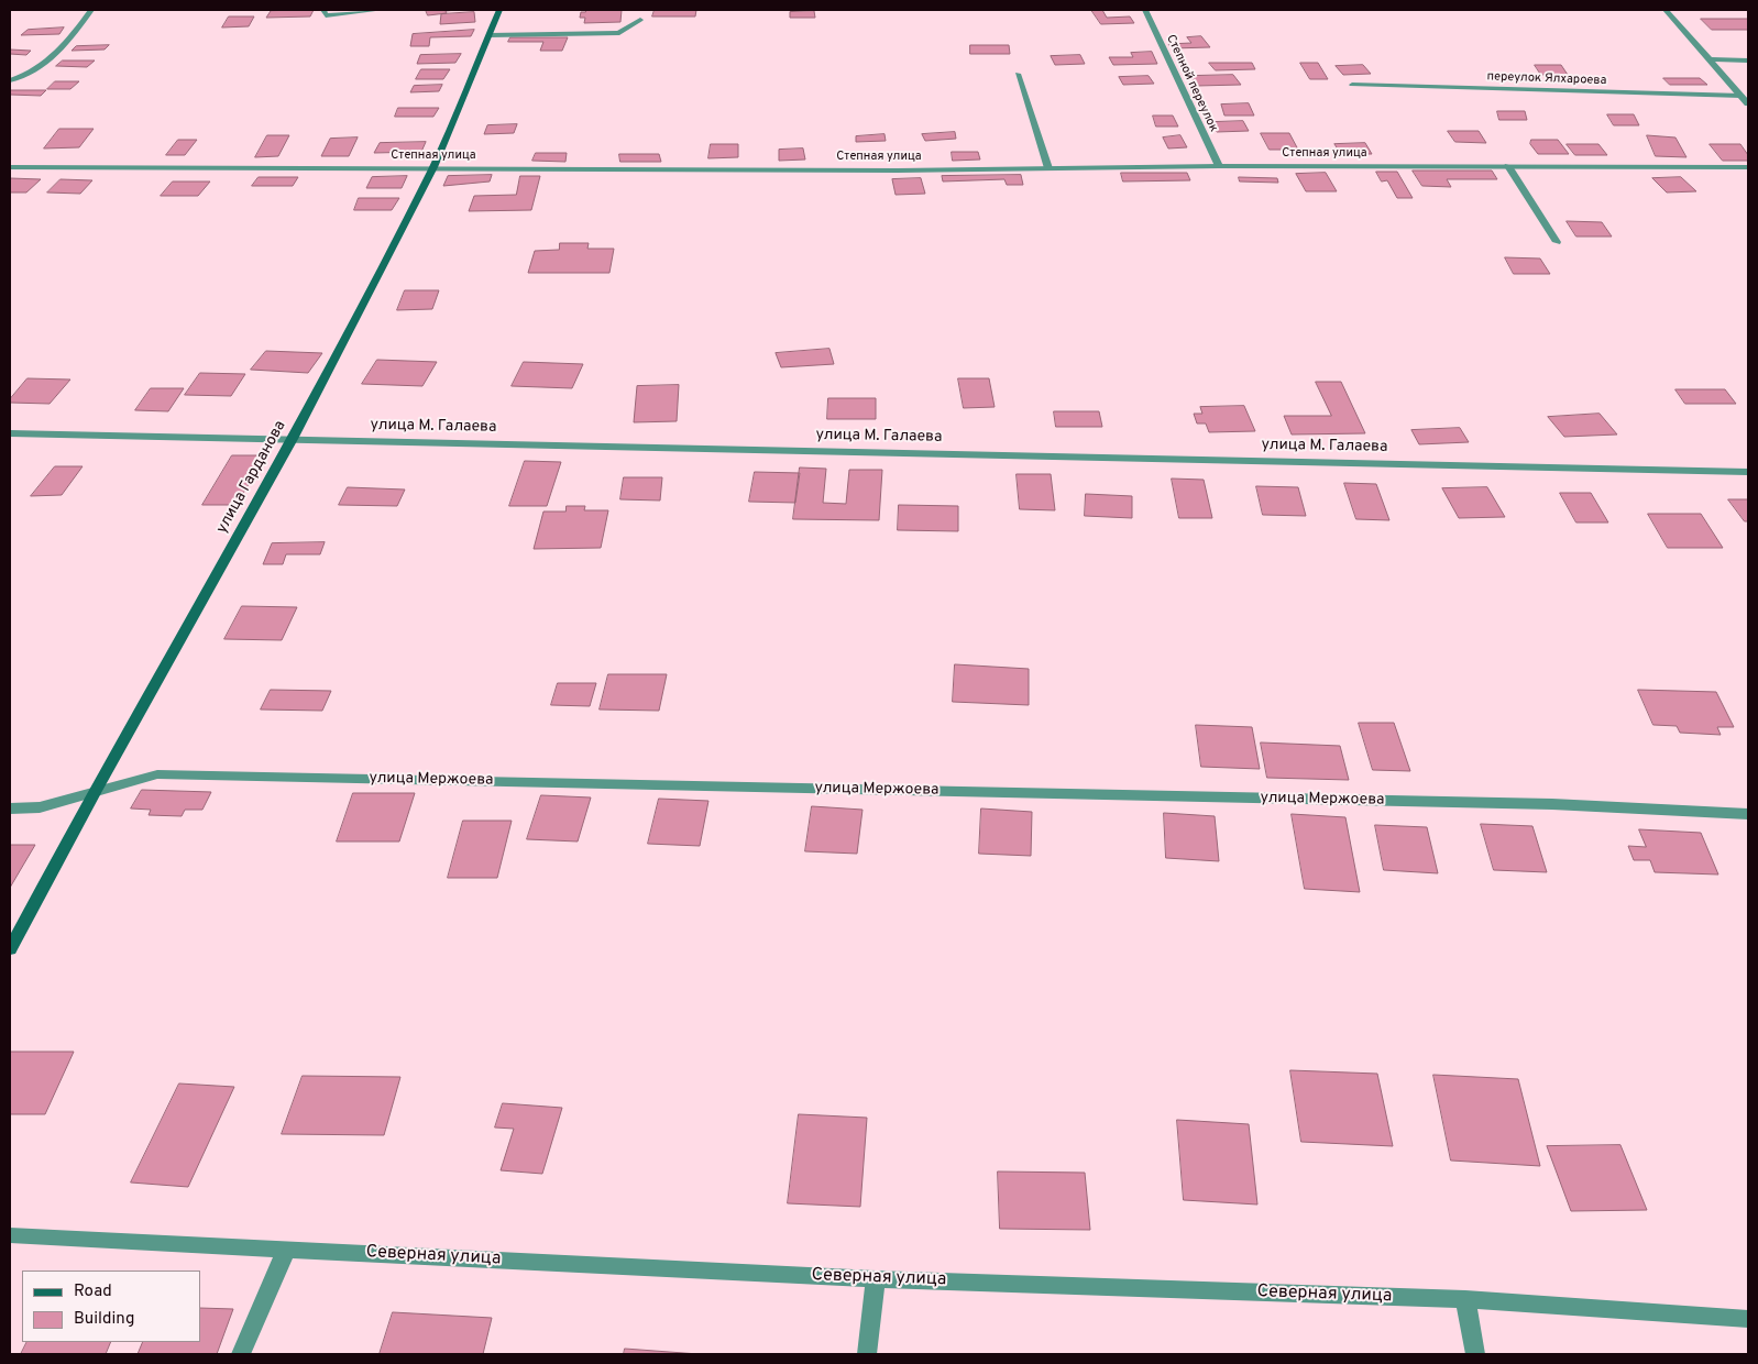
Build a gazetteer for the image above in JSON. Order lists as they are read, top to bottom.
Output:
{
  "streets": {
    "street": [
      "Степная улица",
      "улица М. Галаева",
      "улица Гарданова",
      "улица Мержоева",
      "Северная улица"
    ],
    "lane": ["переулок Ялхароева", "Степной переулок"]
  },
  "crossings": [
    ["Степной переулок", "Степная улица"],
    ["Степная улица", "улица Гарданова"],
    ["улица М. Галаева", "улица Гарданова"],
    ["улица Гарданова", "улица Мержоева"]
  ],
  "legend": ["Road", "Building"]
}
